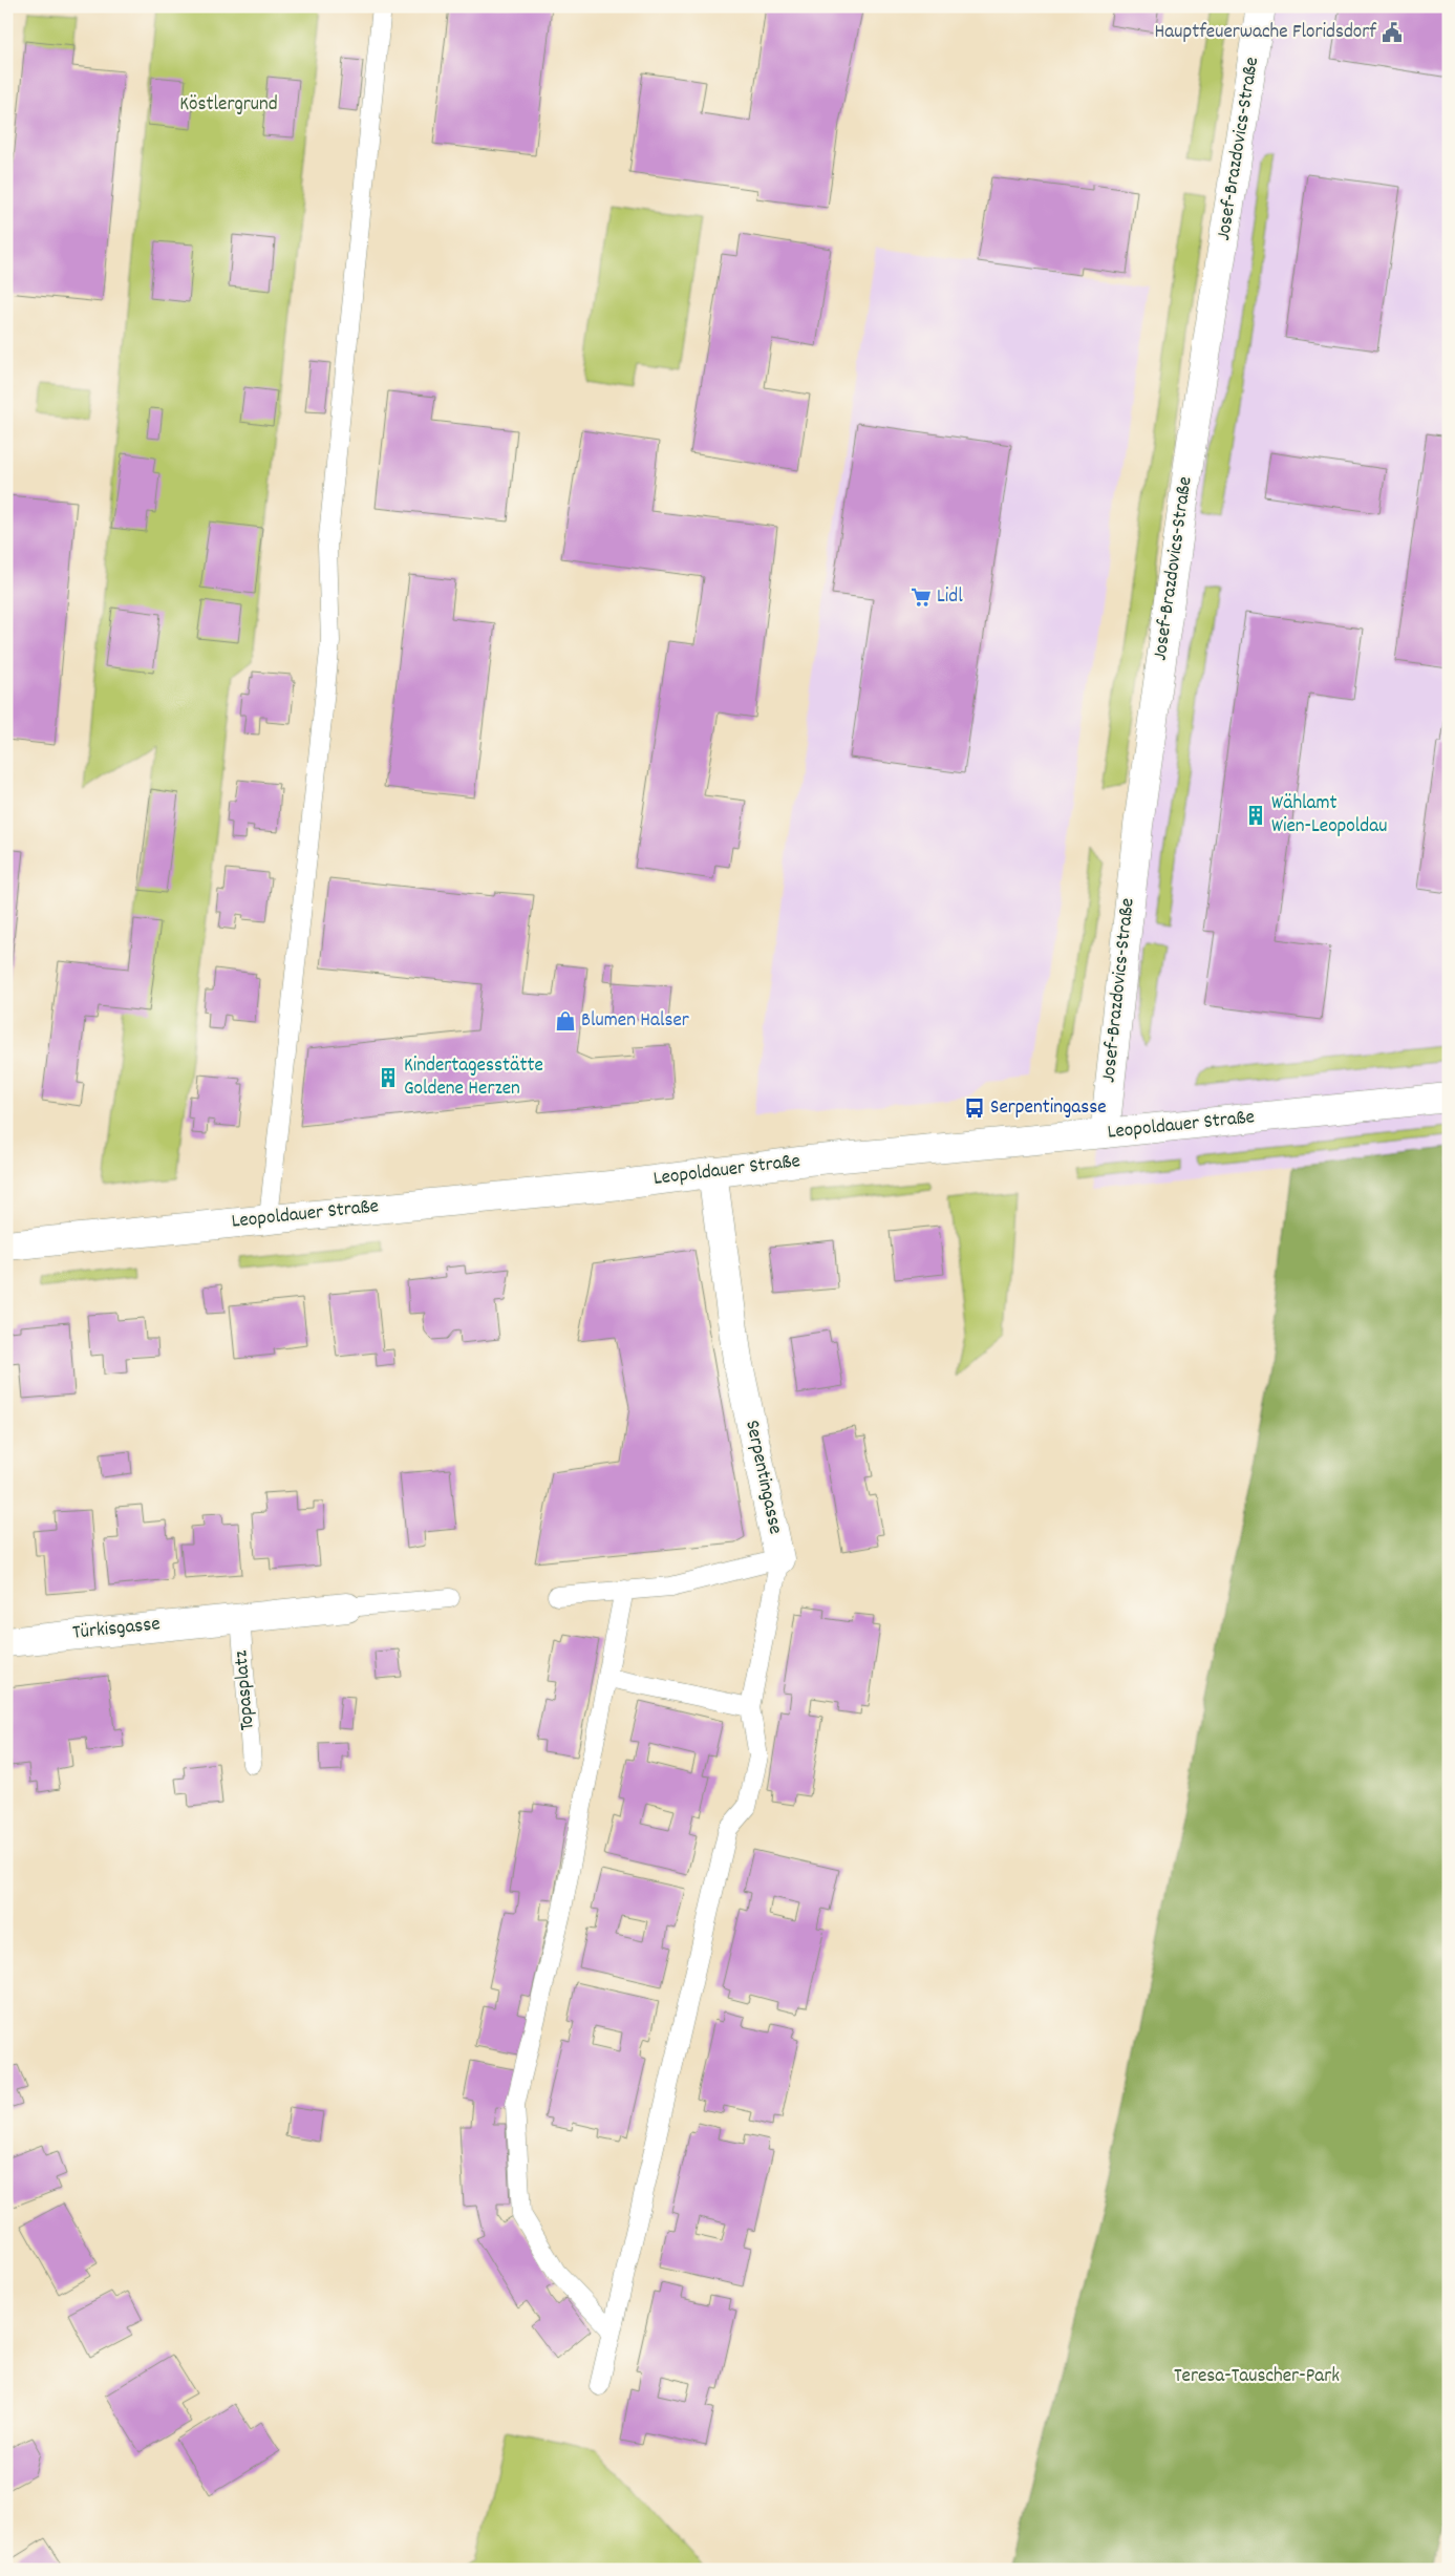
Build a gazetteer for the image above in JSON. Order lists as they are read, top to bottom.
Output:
{
  "streets": {
    "street": [
      "Josef-Brazdovics-Straße",
      "Leopoldauer Straße",
      "Serpentingasse",
      "Türkisgasse"
    ],
    "lane": ["Topasplatz"]
  },
  "crossings": [
    ["Josef-Brazdovics-Straße", "Leopoldauer Straße"],
    ["Leopoldauer Straße", "Serpentingasse"],
    ["Türkisgasse", "Topasplatz"]
  ],
  "parks": ["Köstlergrund", "Teresa-Tauscher-Park"],
  "places": {
    "public building": ["Hauptfeuerwache Floridsdorf"],
    "supermarket": ["Lidl"],
    "building": ["Wählamt Wien-Leopoldau", "Kindertagesstätte Goldene Herzen"],
    "shop": ["Blumen Halser"],
    "bus stop": ["Serpentingasse"]
  }
}
